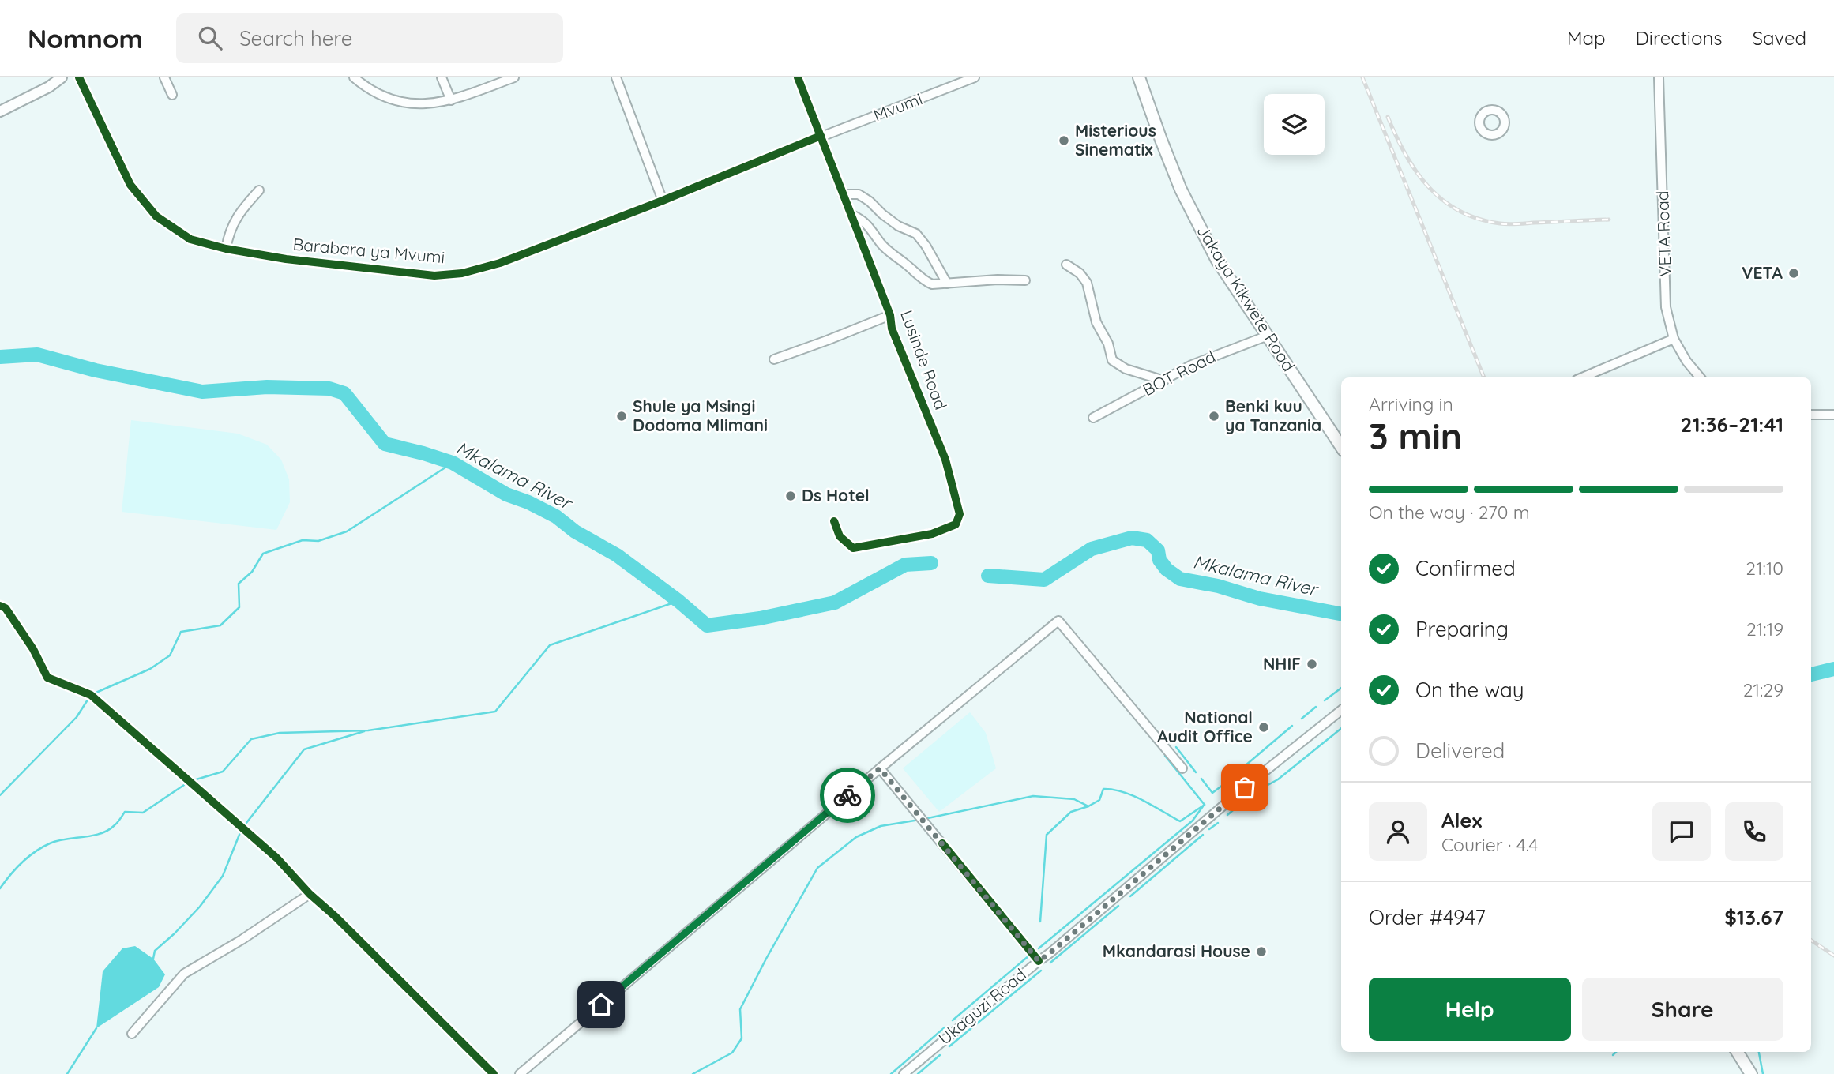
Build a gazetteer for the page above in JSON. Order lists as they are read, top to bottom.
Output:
{
  "streets": {
    "main road": ["Jakaya Kikwete Road"],
    "street": [
      "Mvumi",
      "VETA Road",
      "Barabara ya Mvumi",
      "Lusinde Road",
      "BOT Road",
      "Ukaguzi Road"
    ]
  },
  "crossings": [
    ["Mvumi", "Barabara ya Mvumi"],
    ["Mvumi", "Lusinde Road"],
    ["Barabara ya Mvumi", "Lusinde Road"],
    ["Jakaya Kikwete Road", "BOT Road"]
  ],
  "water": ["Mkalama River"],
  "places": [
    "Misterious Sinematix",
    "VETA",
    "Shule ya Msingi Dodoma Mlimani",
    "Benki kuu ya Tanzania",
    "Ds Hotel",
    "NHIF",
    "National Audit Office",
    "Mkandarasi House"
  ],
  "page": {
    "header": "Nomnom",
    "search": "Search here",
    "nav": ["Map", "Directions", "Saved"],
    "heading": ["3 min", "Arriving in", "21:36–21:41"],
    "panel": [
      "Alex",
      "Courier · 4.4",
      "Order #4947",
      "$13.67"
    ],
    "bar": "On the way · 270 m",
    "list": [
      ["Confirmed", "21:10"],
      ["Preparing", "21:19"],
      ["On the way", "21:29"],
      "Delivered"
    ],
    "buttons": ["Help", "Share"]
  }
}
